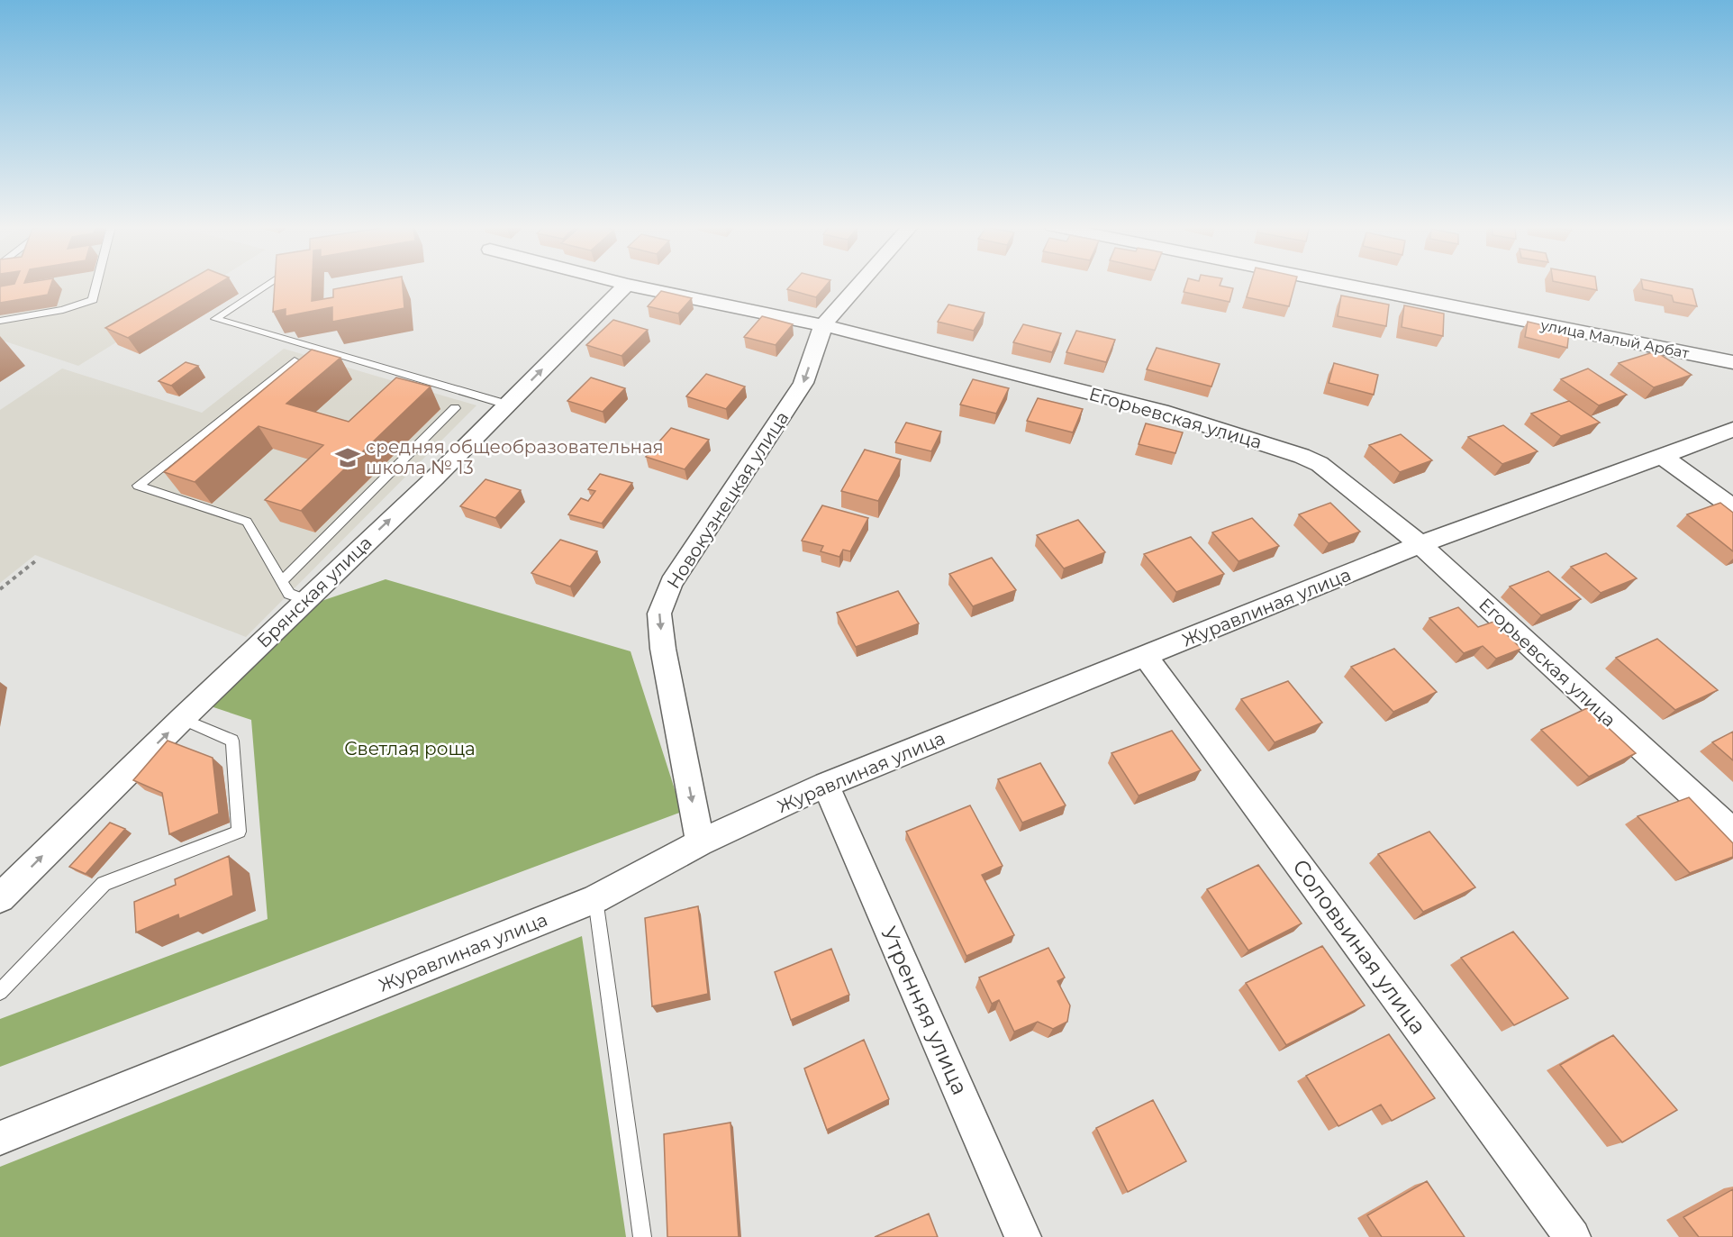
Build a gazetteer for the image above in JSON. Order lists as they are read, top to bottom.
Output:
{
  "streets": {
    "street": [
      "улица Малый Арбат",
      "Егорьевская улица",
      "Новокузнецкая улица",
      "Брянская улица",
      "Журавлиная улица",
      "Соловьиная улица",
      "Утренняя улица"
    ]
  },
  "crossings": [
    ["Егорьевская улица", "Новокузнецкая улица"],
    ["Егорьевская улица", "Брянская улица"],
    ["Егорьевская улица", "Журавлиная улица"],
    ["Новокузнецкая улица", "Журавлиная улица"],
    ["Журавлиная улица", "Соловьиная улица"],
    ["Журавлиная улица", "Утренняя улица"]
  ],
  "one_way": ["Новокузнецкая улица", "Брянская улица"],
  "parks": ["Светлая роща"],
  "places": {
    "school or university": ["средняя общеобразовательная школа № 13"]
  }
}
